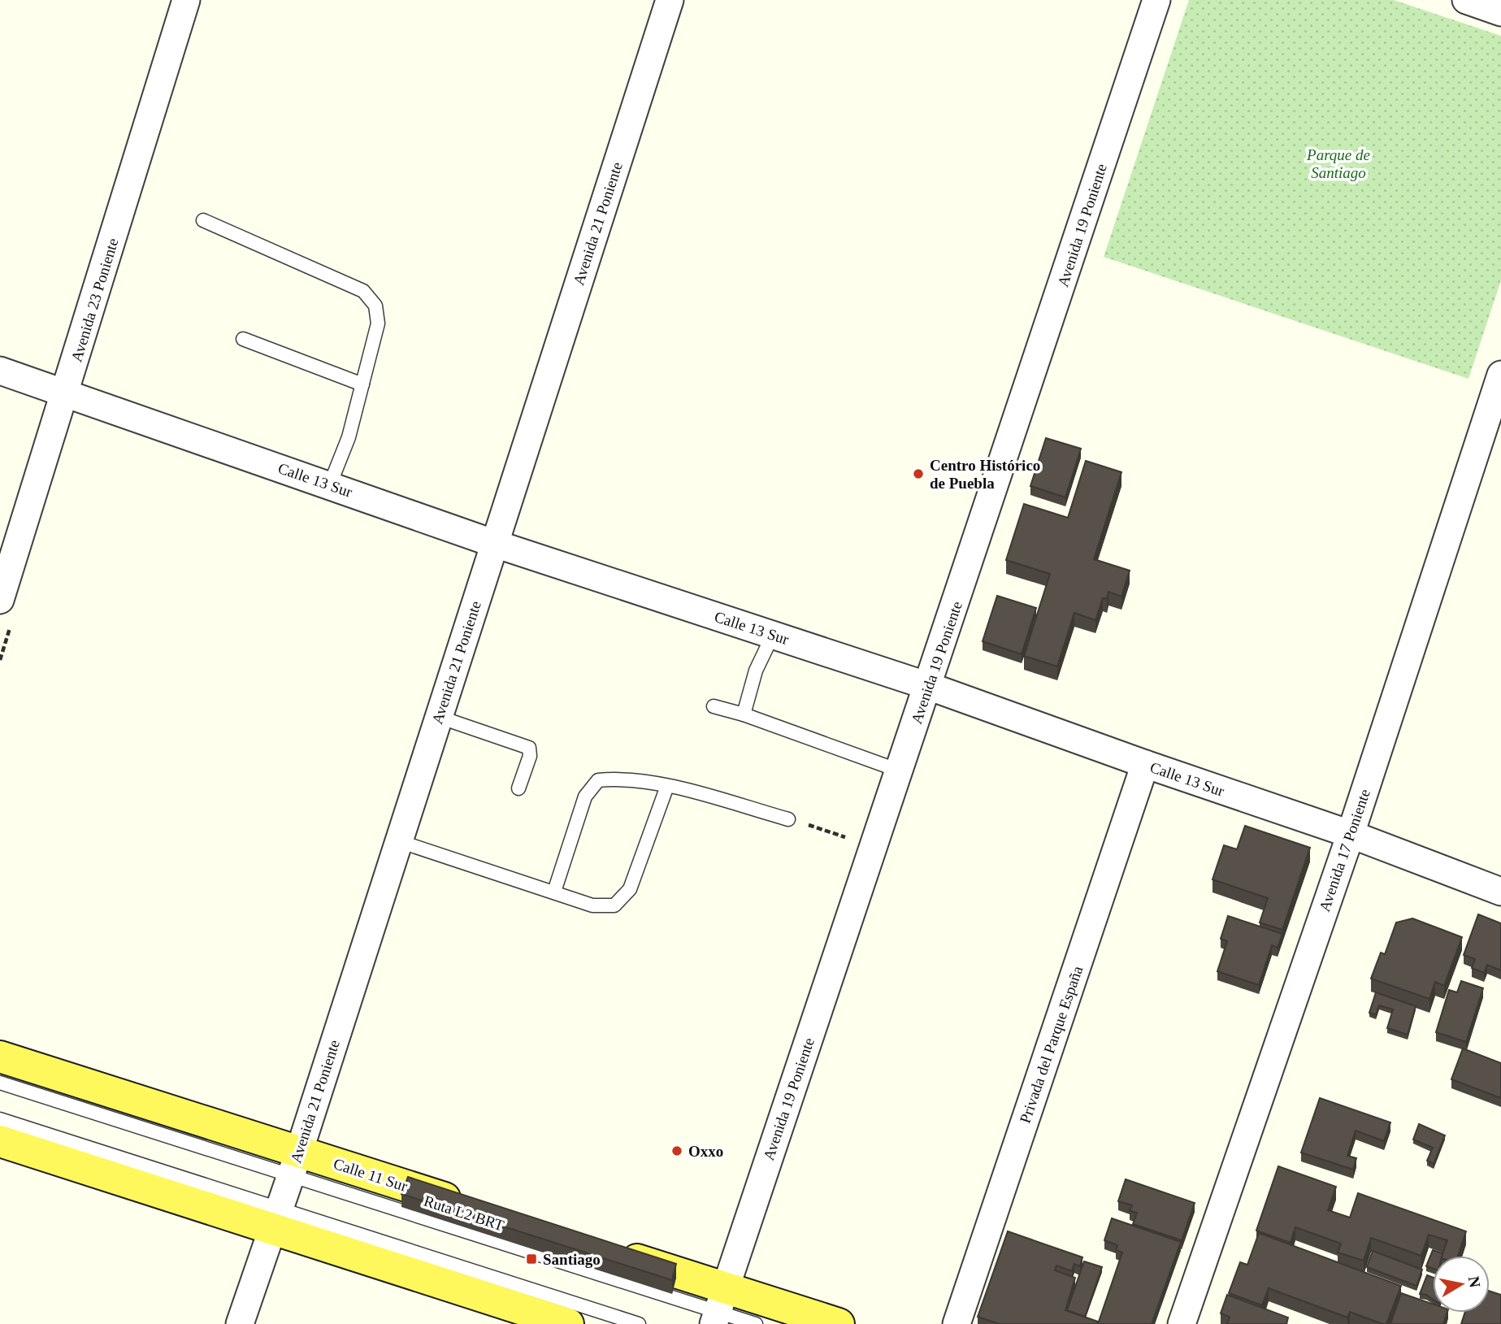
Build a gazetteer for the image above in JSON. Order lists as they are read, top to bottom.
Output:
{
  "streets": {
    "main road": ["Calle 11 Sur"],
    "street": [
      "Avenida 21 Poniente",
      "Avenida 19 Poniente",
      "Avenida 23 Poniente",
      "Calle 13 Sur",
      "Avenida 17 Poniente",
      "Privada del Parque España"
    ]
  },
  "crossings": [
    ["Avenida 21 Poniente", "Calle 13 Sur"],
    ["Avenida 21 Poniente", "Calle 11 Sur"],
    ["Avenida 19 Poniente", "Calle 13 Sur"],
    ["Avenida 19 Poniente", "Calle 11 Sur"],
    ["Avenida 23 Poniente", "Calle 13 Sur"],
    ["Calle 13 Sur", "Avenida 17 Poniente"],
    ["Calle 13 Sur", "Privada del Parque España"]
  ],
  "parks": ["Parque de Santiago"],
  "places": {
    "other": ["Centro Histórico de Puebla", "Oxxo"],
    "transit": ["Santiago"]
  },
  "north": "right"
}
